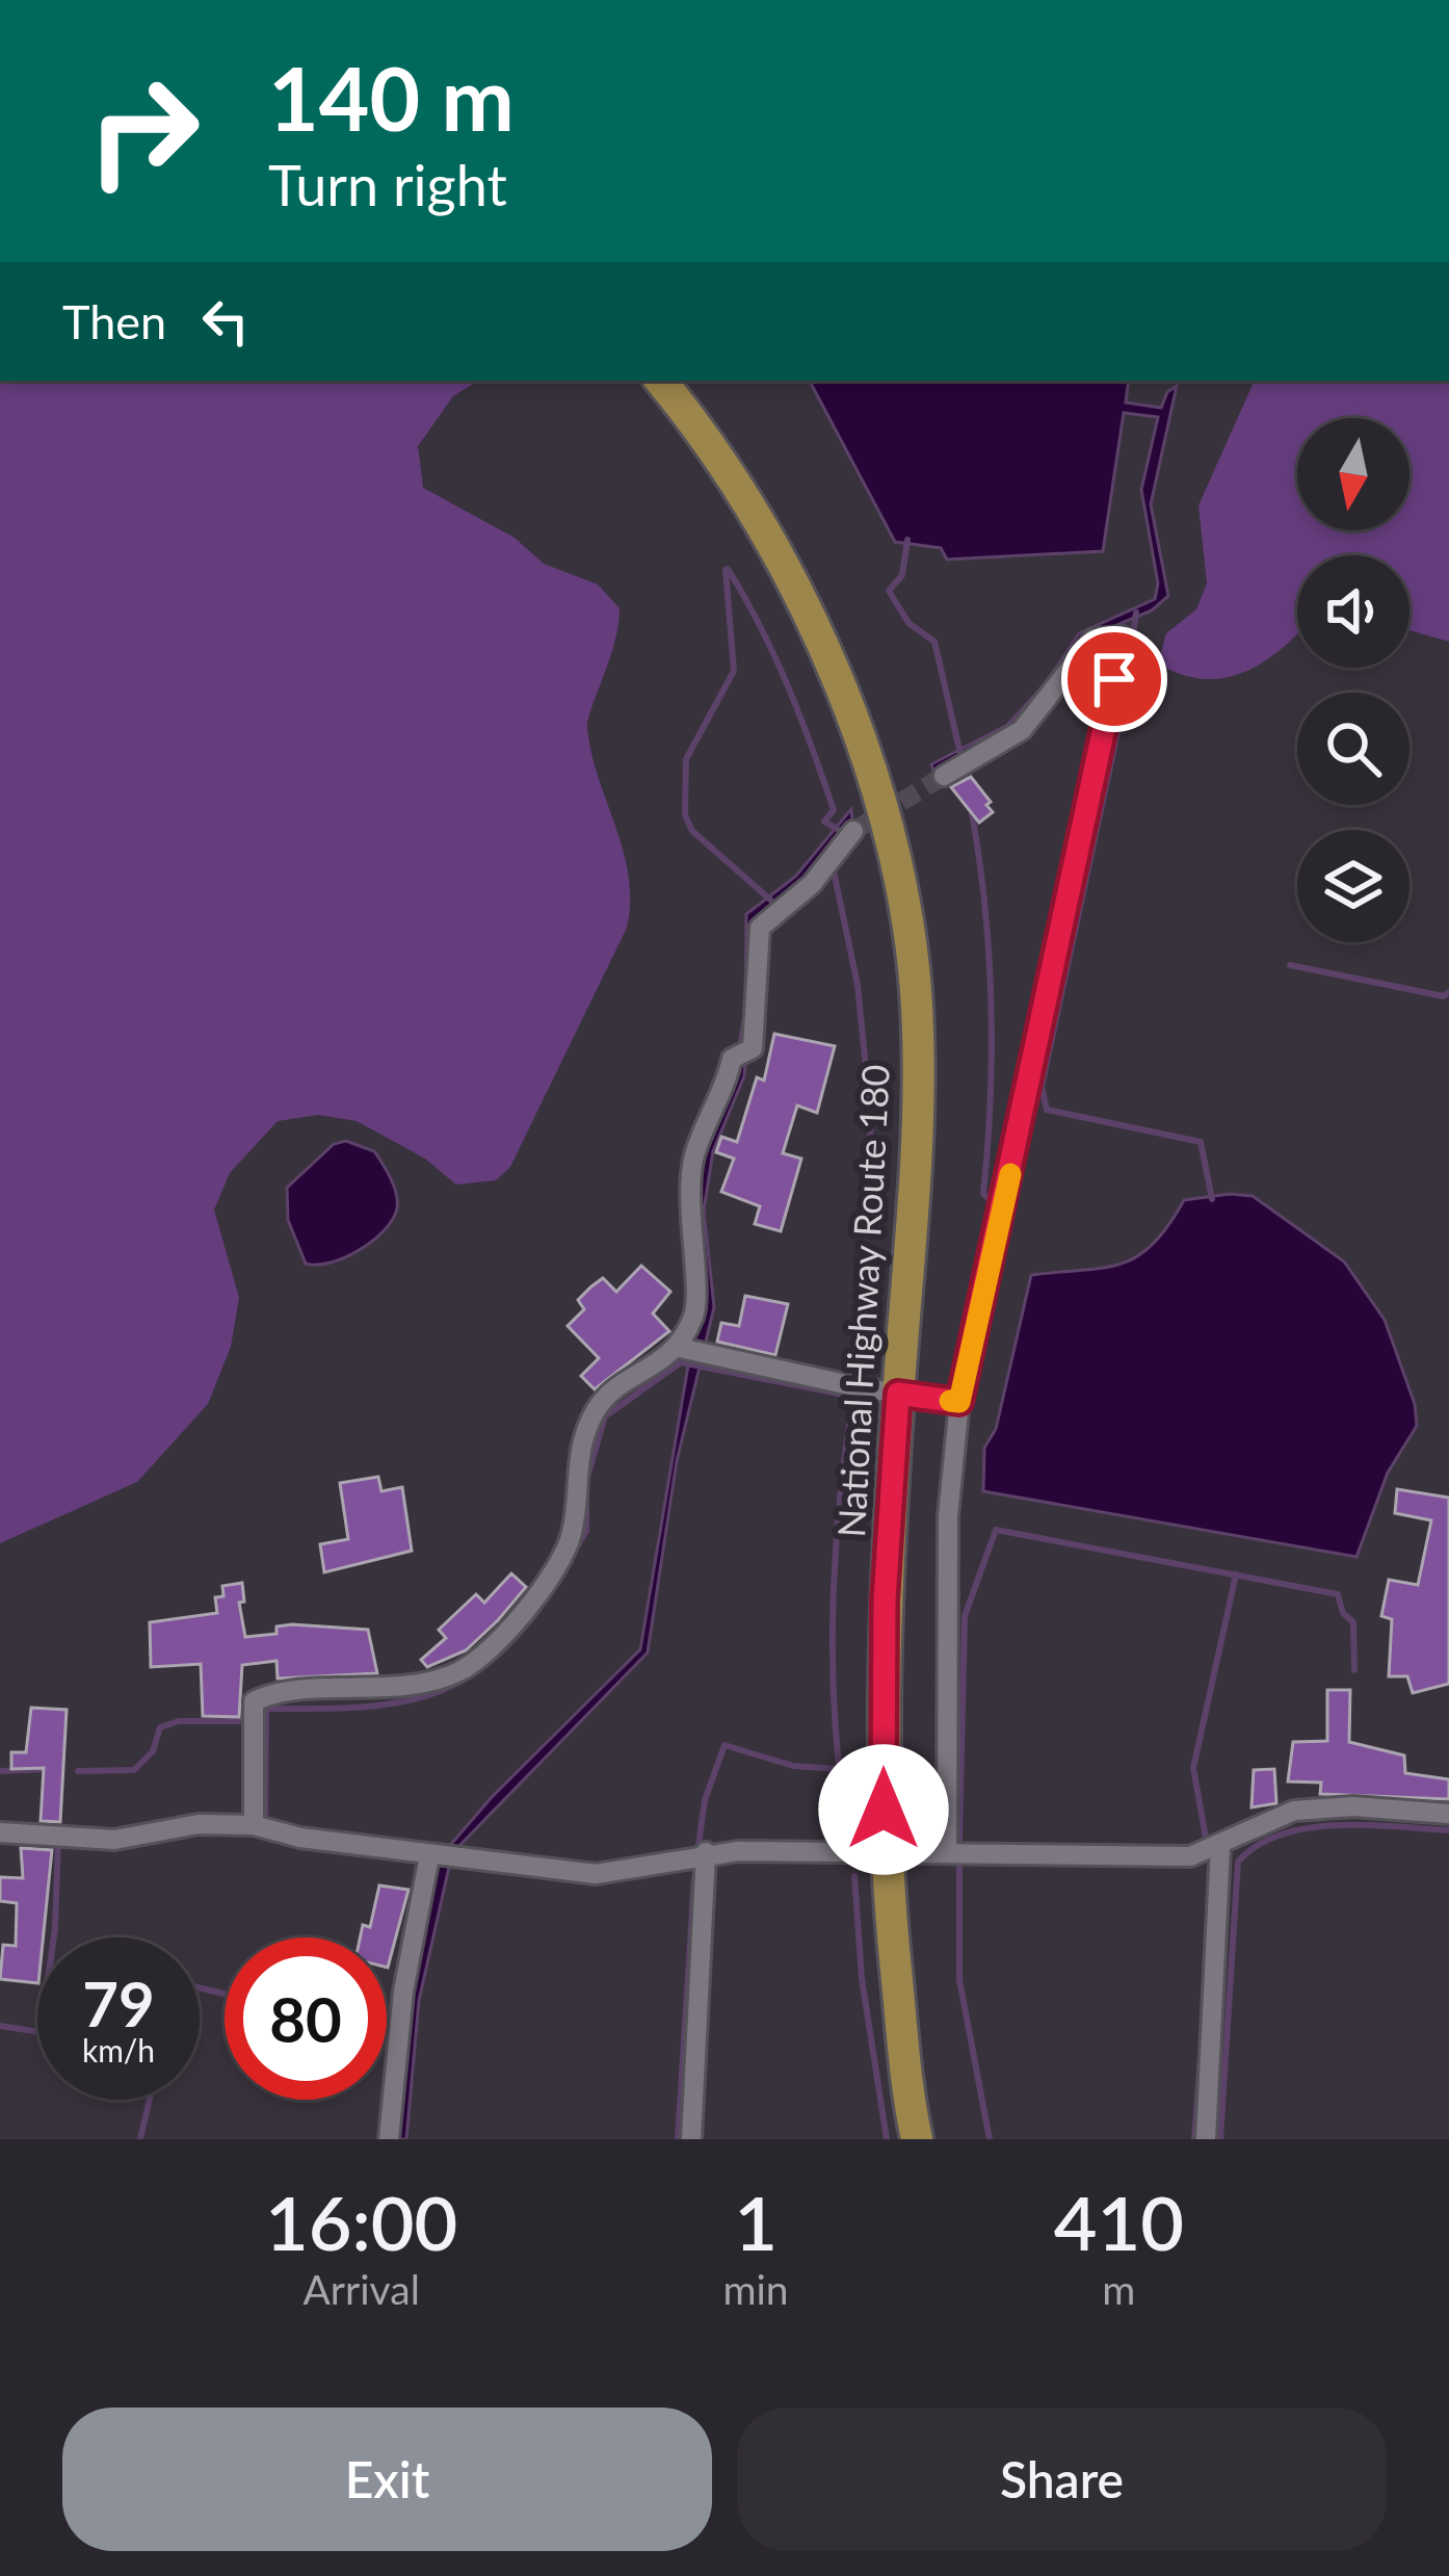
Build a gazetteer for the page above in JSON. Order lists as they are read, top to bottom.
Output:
{
  "streets": {
    "highway": ["National Highway Route 180"]
  },
  "north": "bottom",
  "page": {
    "turn": ["140 m", "Turn right"],
    "then": "Then",
    "speed": "79 km/h",
    "limit": "80",
    "eta": [
      "16:00",
      "Arrival",
      "1",
      "min",
      "410",
      "m"
    ],
    "buttons": ["Exit", "Share"]
  }
}
